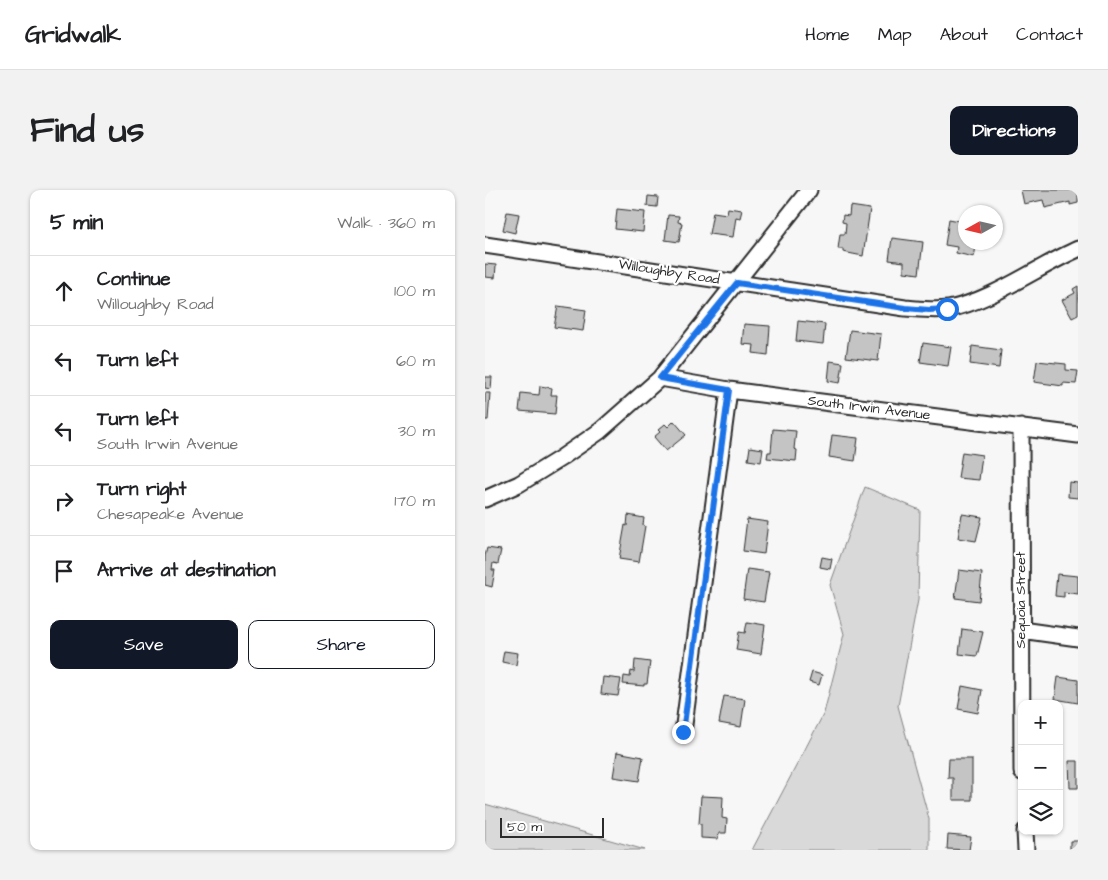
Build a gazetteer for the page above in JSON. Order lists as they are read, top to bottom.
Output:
{
  "streets": {
    "street": ["Willoughby Road", "South Irwin Avenue", "Sequoia Street"]
  },
  "crossings": [
    ["South Irwin Avenue", "Sequoia Street"]
  ],
  "scale_bar": "50 m",
  "north": "left",
  "page": {
    "header": "Gridwalk",
    "nav": [
      "Home",
      "Map",
      "About",
      "Contact"
    ],
    "title": "Find us",
    "buttons": [
      "Directions",
      ["Save", "Share"]
    ],
    "heading": ["5 min", "Walk · 360 m"],
    "list": [
      ["Continue", "Willoughby Road", "100 m"],
      ["Turn left", "60 m"],
      ["Turn left", "South Irwin Avenue", "30 m"],
      ["Turn right", "Chesapeake Avenue", "170 m"],
      "Arrive at destination"
    ],
    "map_buttons": ["+", "−"],
    "scale": "50 m"
  }
}
